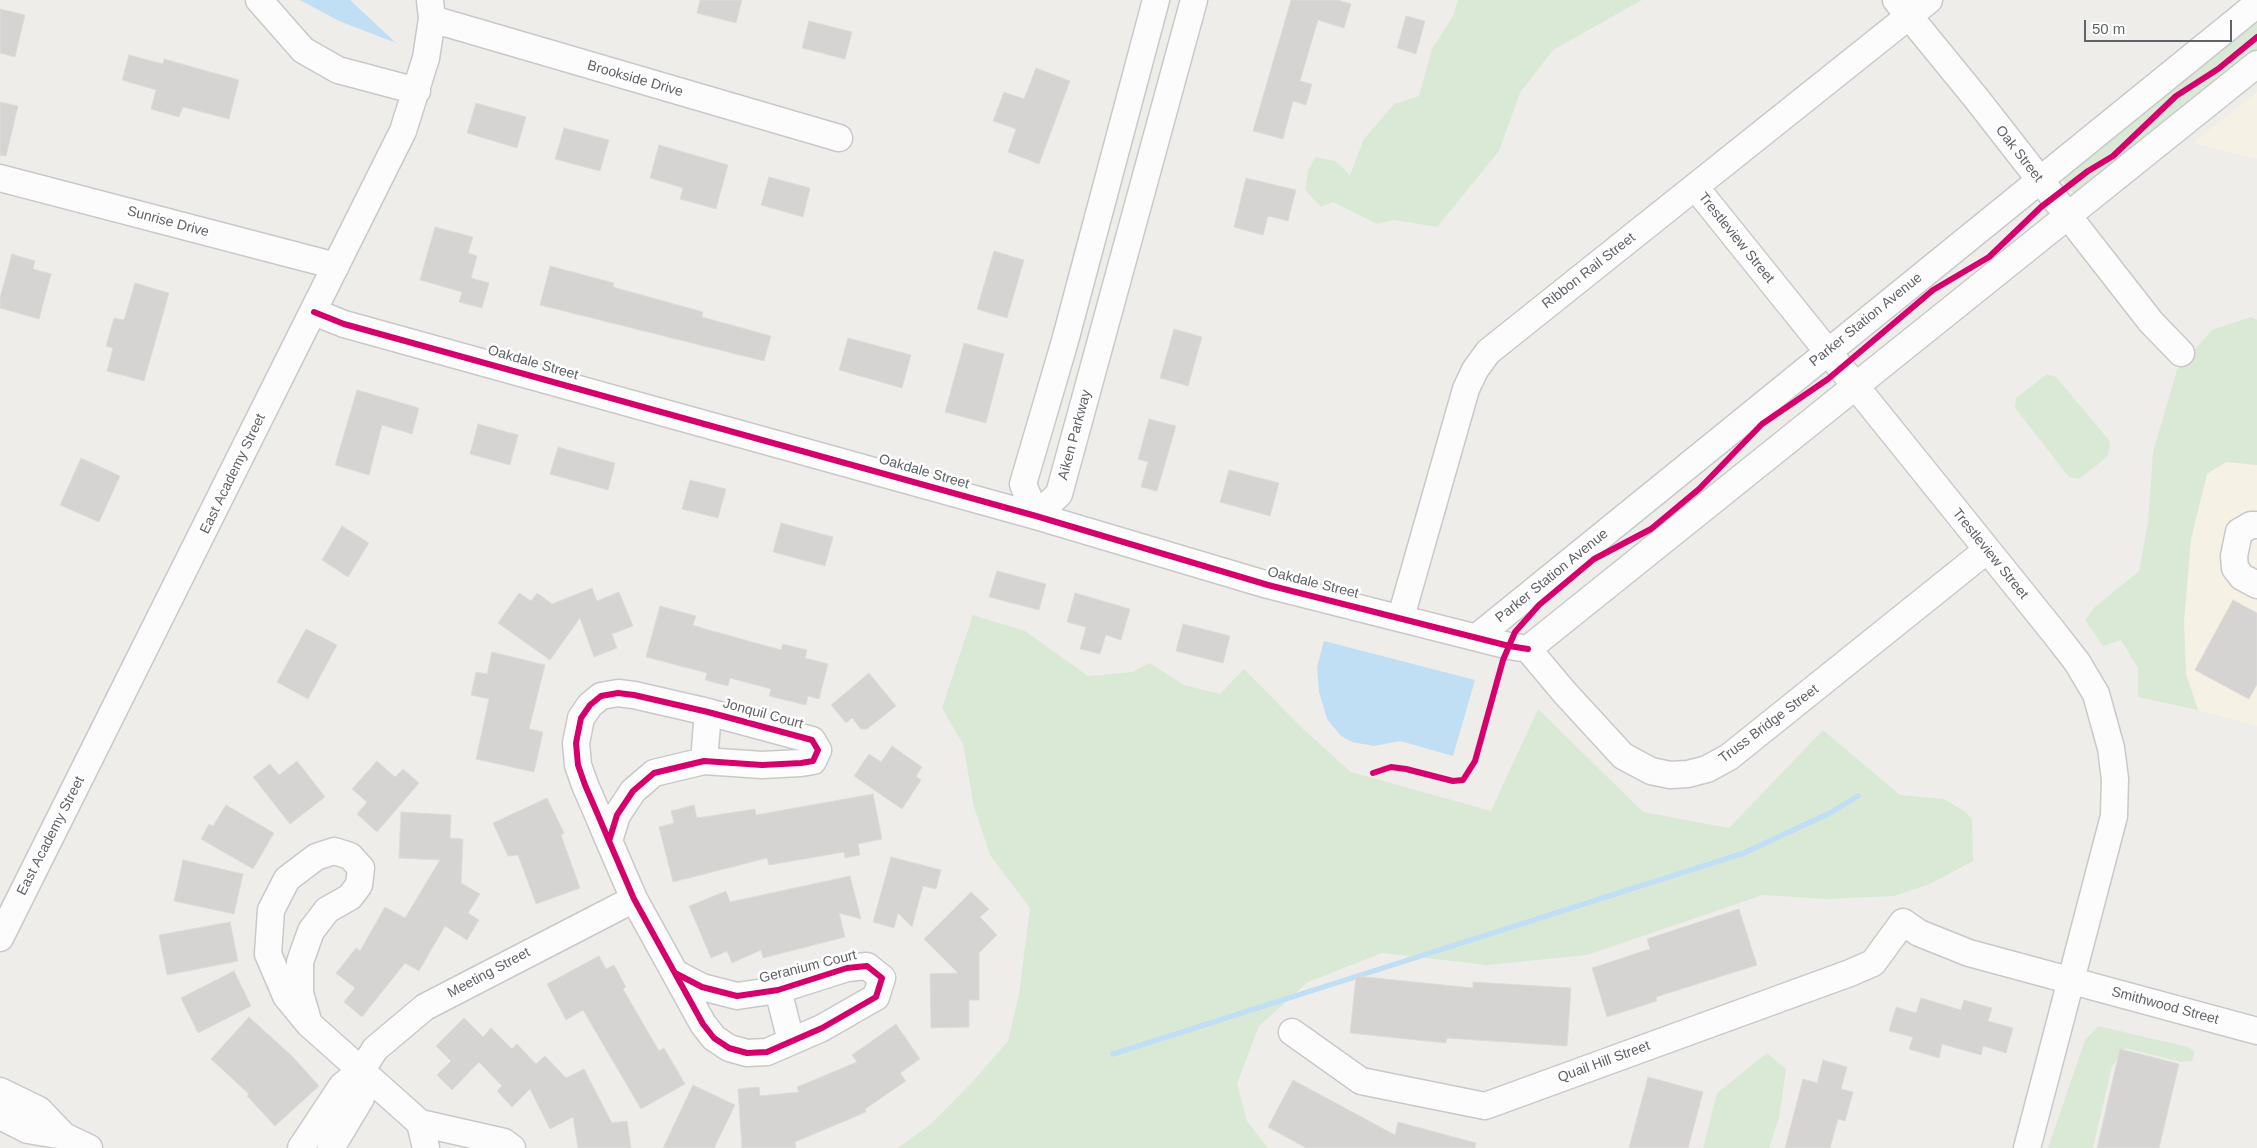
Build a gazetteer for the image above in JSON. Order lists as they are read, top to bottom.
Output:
{
  "streets": {
    "street": [
      "Brookside Drive",
      "Oak Street",
      "Sunrise Drive",
      "Trestleview Street",
      "Ribbon Rail Street",
      "Parker Station Avenue",
      "Oakdale Street",
      "Aiken Parkway",
      "East Academy Street",
      "Jonquil Court",
      "Truss Bridge Street",
      "Geranium Court",
      "Meeting Street",
      "Smithwood Street",
      "Quail Hill Street"
    ]
  },
  "crossings": [
    ["Brookside Drive", "East Academy Street"],
    ["Oak Street", "Ribbon Rail Street"],
    ["Oak Street", "Parker Station Avenue"],
    ["Sunrise Drive", "East Academy Street"],
    ["Trestleview Street", "Ribbon Rail Street"],
    ["Trestleview Street", "Parker Station Avenue"],
    ["Trestleview Street", "Truss Bridge Street"],
    ["Trestleview Street", "Smithwood Street"],
    ["Ribbon Rail Street", "Oakdale Street"],
    ["Parker Station Avenue", "Oakdale Street"],
    ["Oakdale Street", "Aiken Parkway"],
    ["Oakdale Street", "East Academy Street"],
    ["Oakdale Street", "Truss Bridge Street"],
    ["Jonquil Court", "Geranium Court"],
    ["Jonquil Court", "Meeting Street"],
    ["Geranium Court", "Meeting Street"],
    ["Smithwood Street", "Quail Hill Street"]
  ],
  "scale_bar": "50 m"
}
